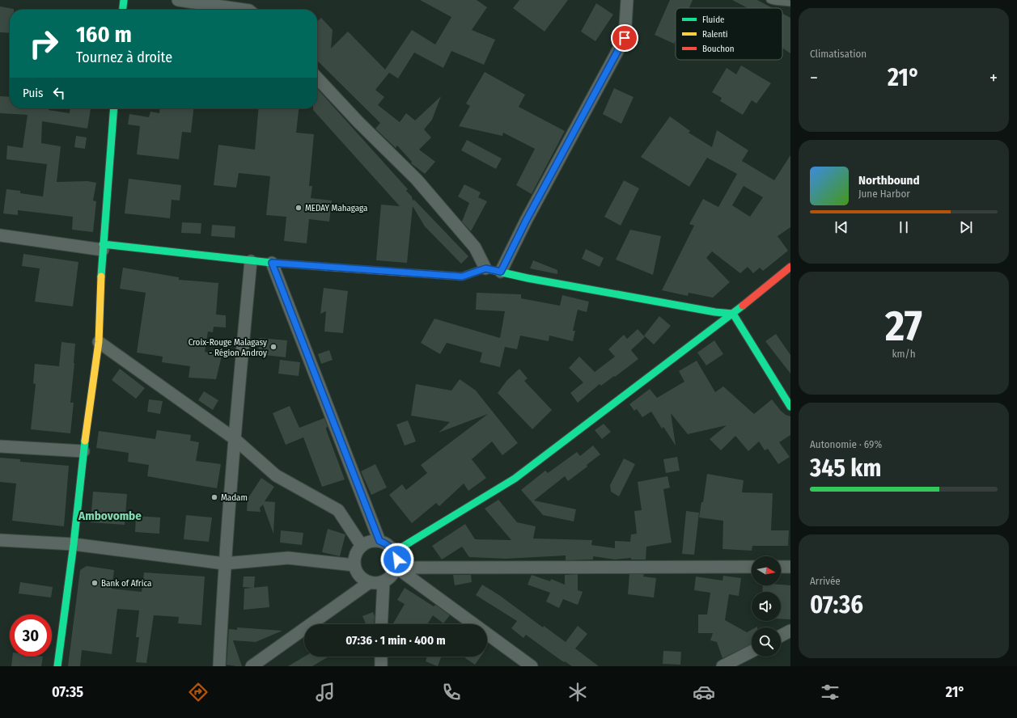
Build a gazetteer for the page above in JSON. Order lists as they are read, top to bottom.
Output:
{
  "districts": ["Ambovombe"],
  "places": [
    "MEDAY Mahagaga",
    "Croix-Rouge Malagasy - Région Androy",
    "Madam",
    "Bank of Africa"
  ],
  "legend": ["Fluide", "Ralenti", "Bouchon"],
  "north": "right",
  "page": {
    "tile": [
      "Climatisation",
      ["27", "km/h"],
      ["Autonomie · 69%", "345 km"],
      ["Arrivée", "07:36"]
    ],
    "turn": ["160 m", "Tournez à droite"],
    "heat": ["−", "21°", "+"],
    "then": "Puis",
    "song": ["Northbound", "June Harbor"],
    "limit": "30",
    "trip": "07:36 · 1 min · 400 m",
    "tabs": ["07:35", "21°"]
  }
}
